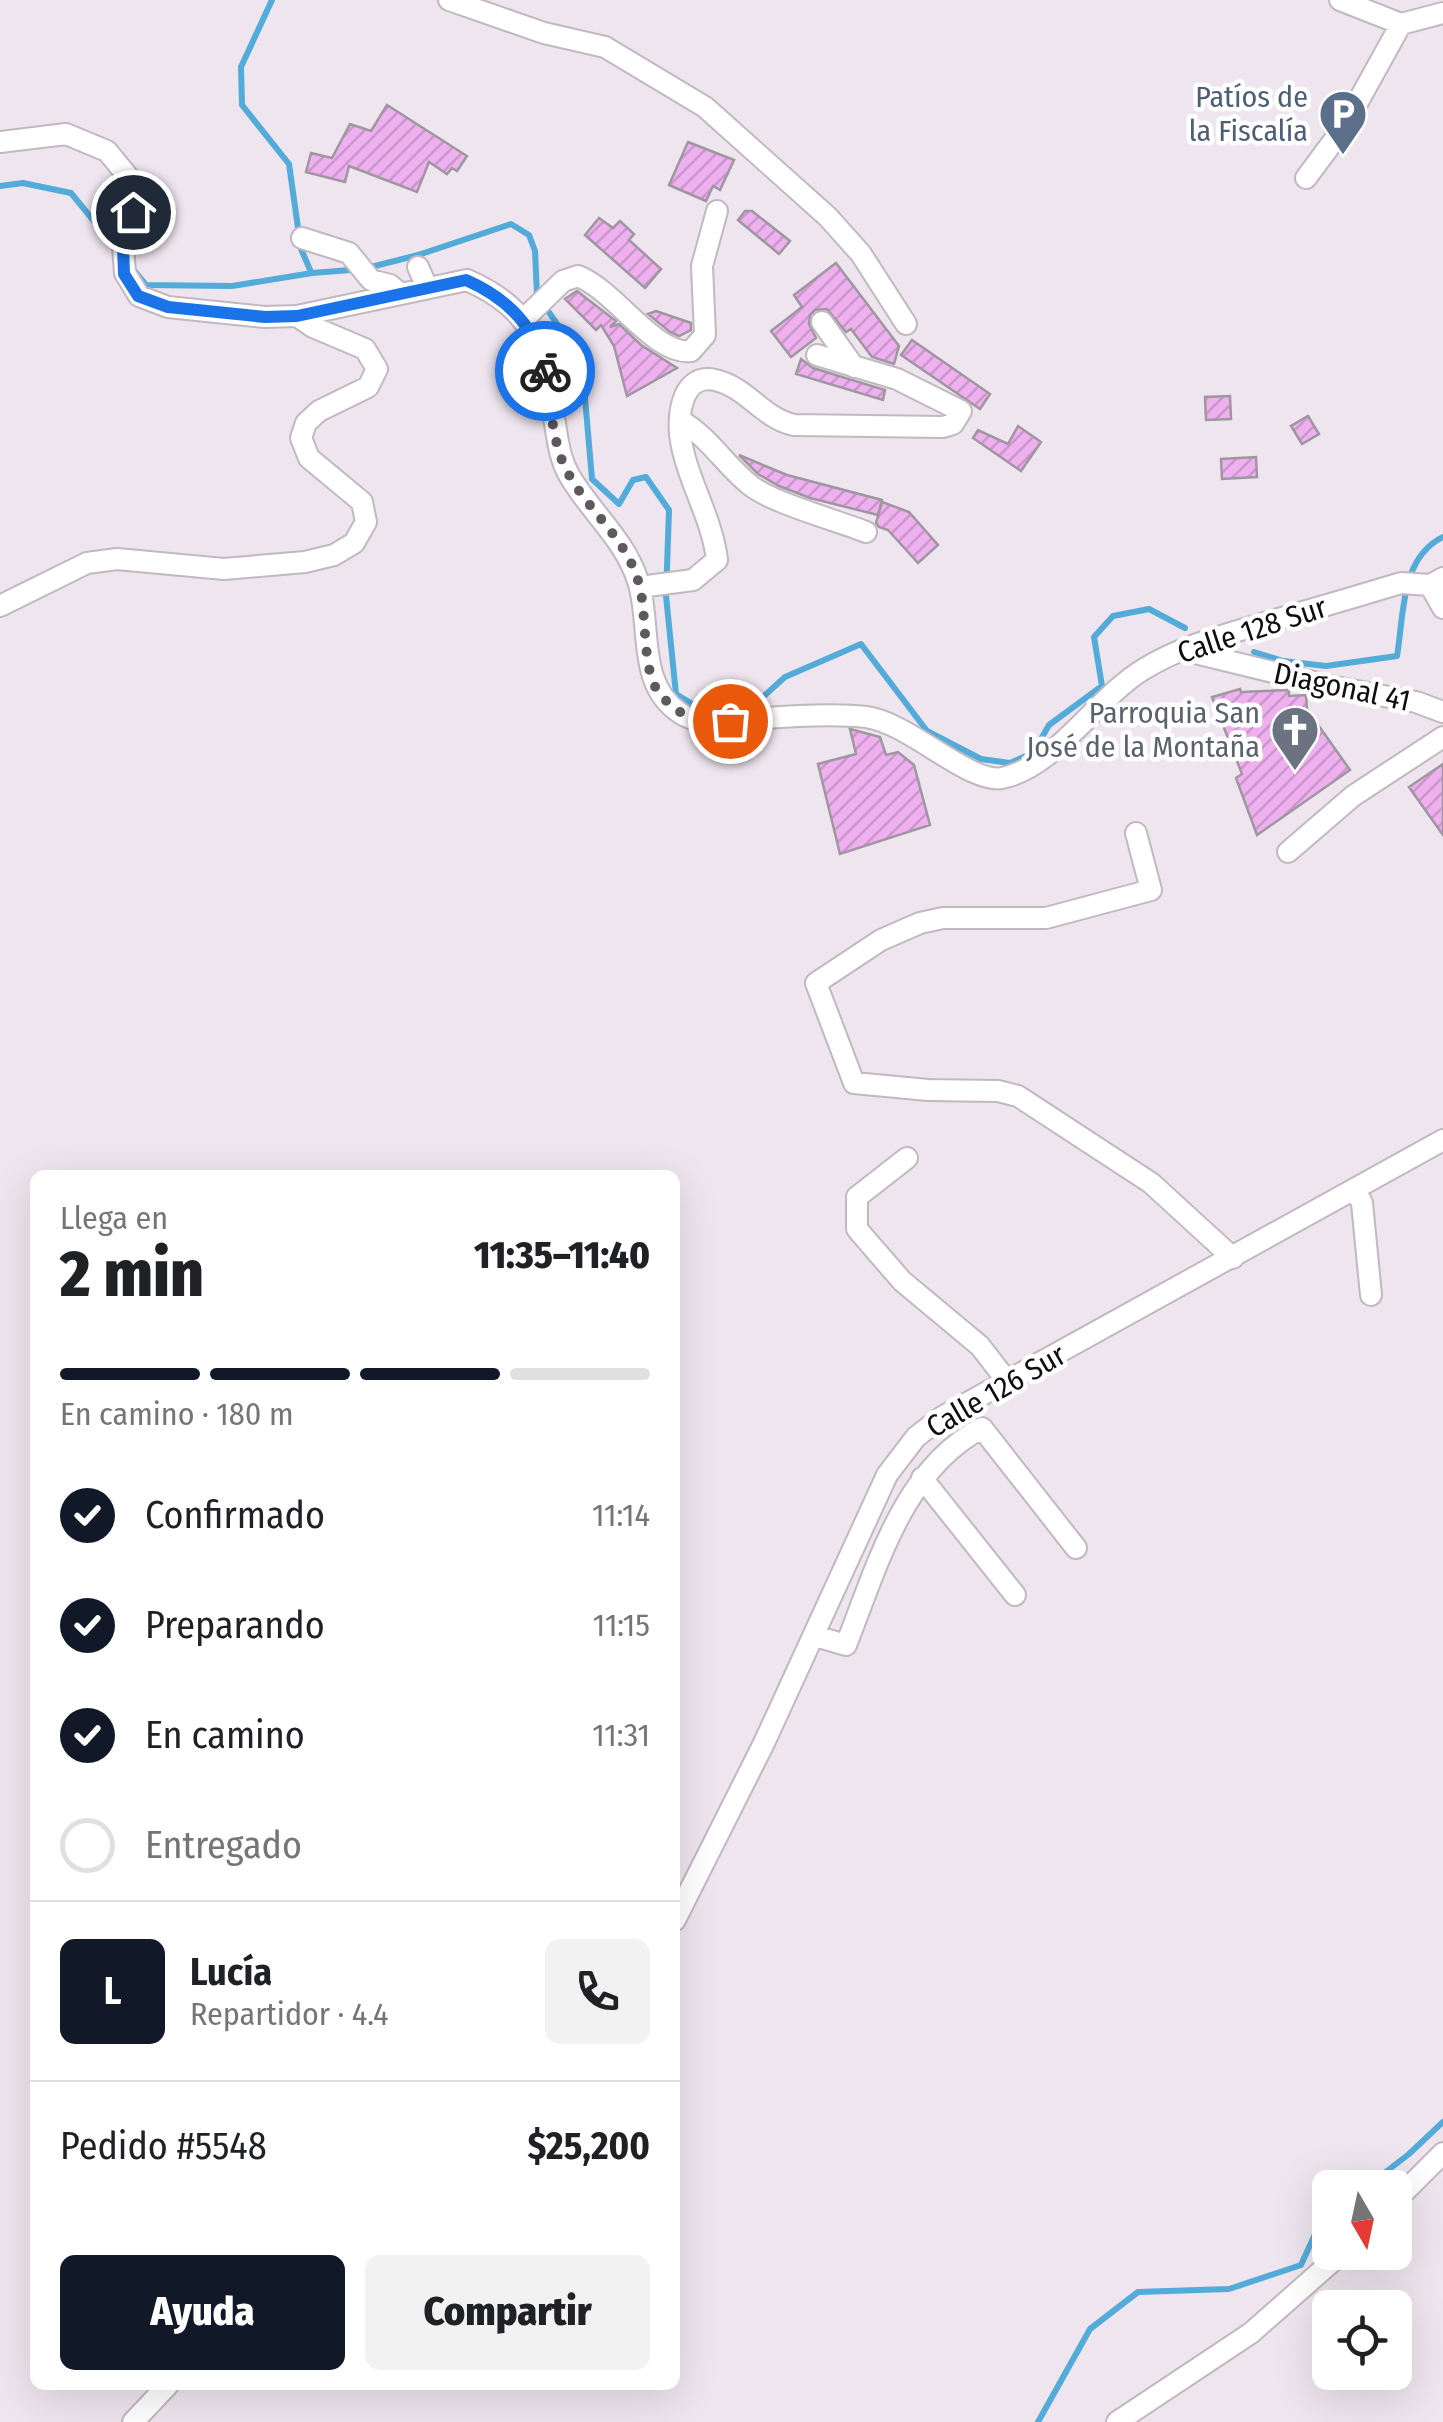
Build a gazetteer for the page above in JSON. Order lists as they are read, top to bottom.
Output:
{
  "streets": {
    "street": ["Calle 128 Sur", "Diagonal 41", "Calle 126 Sur"]
  },
  "crossings": [
    ["Calle 128 Sur", "Diagonal 41"]
  ],
  "places": {
    "parking": ["Patíos de la Fiscalía"],
    "church": ["Parroquia San José de la Montaña"]
  },
  "north": "bottom",
  "page": {
    "heading": ["2 min", "Llega en", "11:35–11:40"],
    "panel": [
      "Lucía",
      "Repartidor · 4.4",
      "Pedido #5548",
      "$25,200"
    ],
    "bar": "En camino · 180 m",
    "list": [
      ["Confirmado", "11:14"],
      ["Preparando", "11:15"],
      ["En camino", "11:31"],
      "Entregado"
    ],
    "round": "L",
    "buttons": ["Ayuda", "Compartir"]
  }
}
